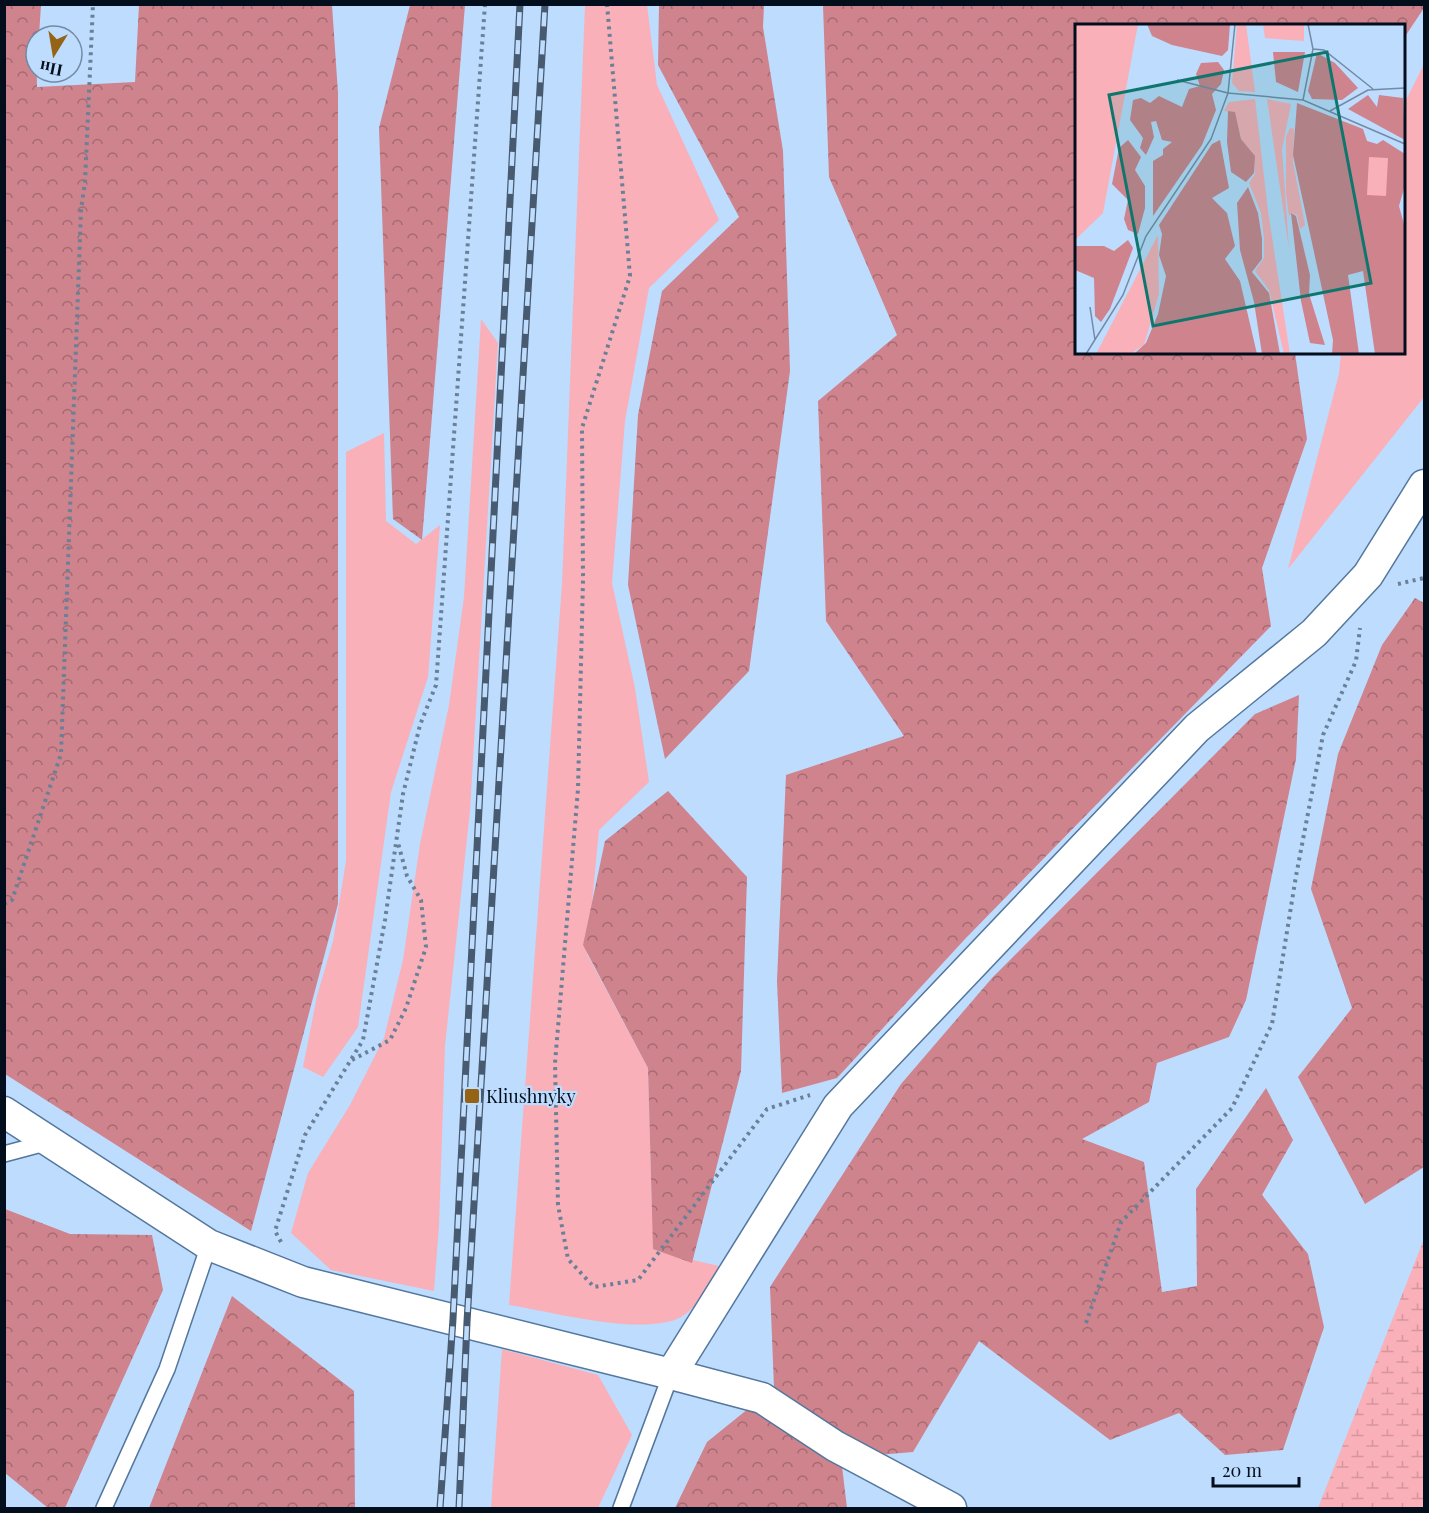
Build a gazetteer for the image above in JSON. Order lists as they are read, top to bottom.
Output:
{
  "places": {
    "transit": ["Kliushnyky"]
  },
  "scale_bar": "20 m",
  "north": "bottom"
}
